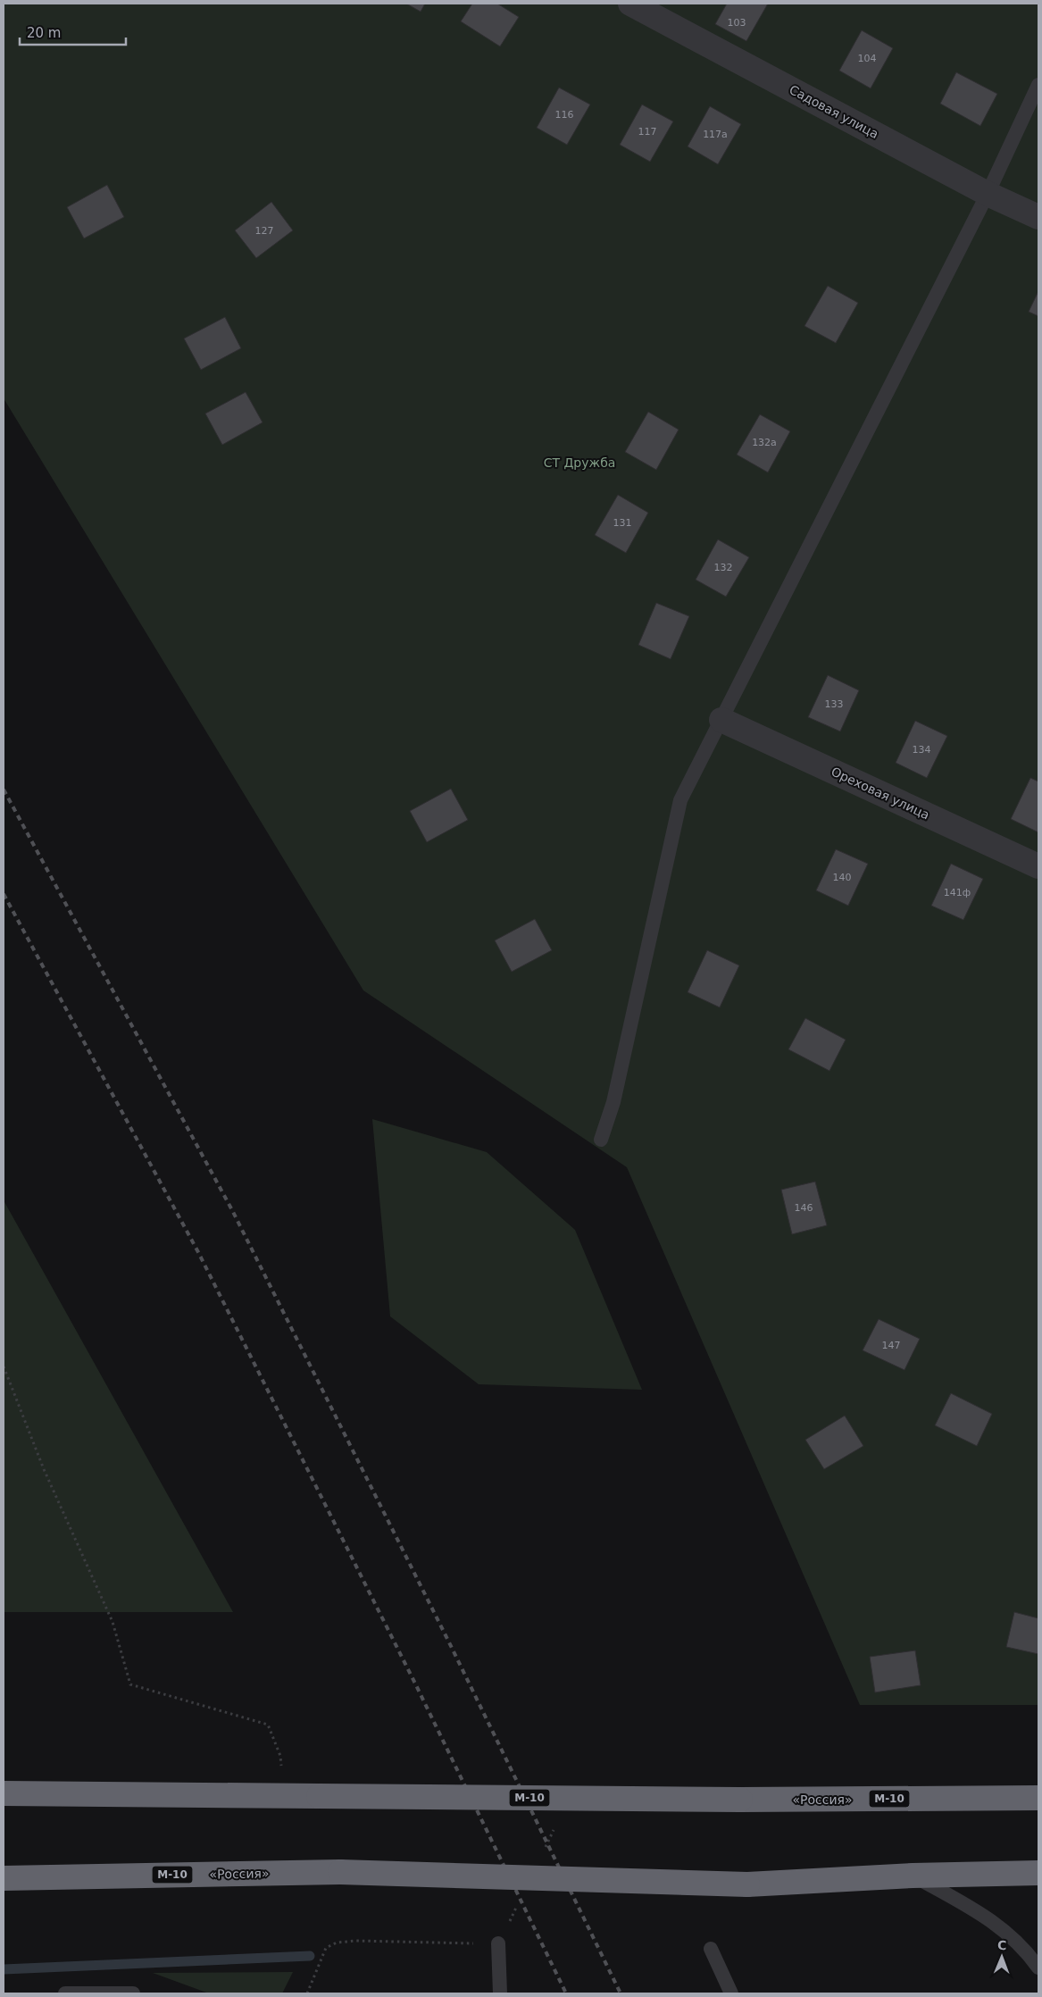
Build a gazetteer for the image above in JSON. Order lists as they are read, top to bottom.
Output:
{
  "streets": {
    "highway": ["М-10", "«Россия»"],
    "street": ["Садовая улица", "Ореховая улица"]
  },
  "crossings": [
    ["М-10", "«Россия»"]
  ],
  "parks": ["СТ Дружба"],
  "house_numbers": [
    "103",
    "104",
    "116",
    "117",
    "117а",
    "127",
    "132а",
    "131",
    "132",
    "133",
    "134",
    "140",
    "141ф",
    "146",
    "147"
  ],
  "scale_bar": "20 m",
  "north": "top"
}
